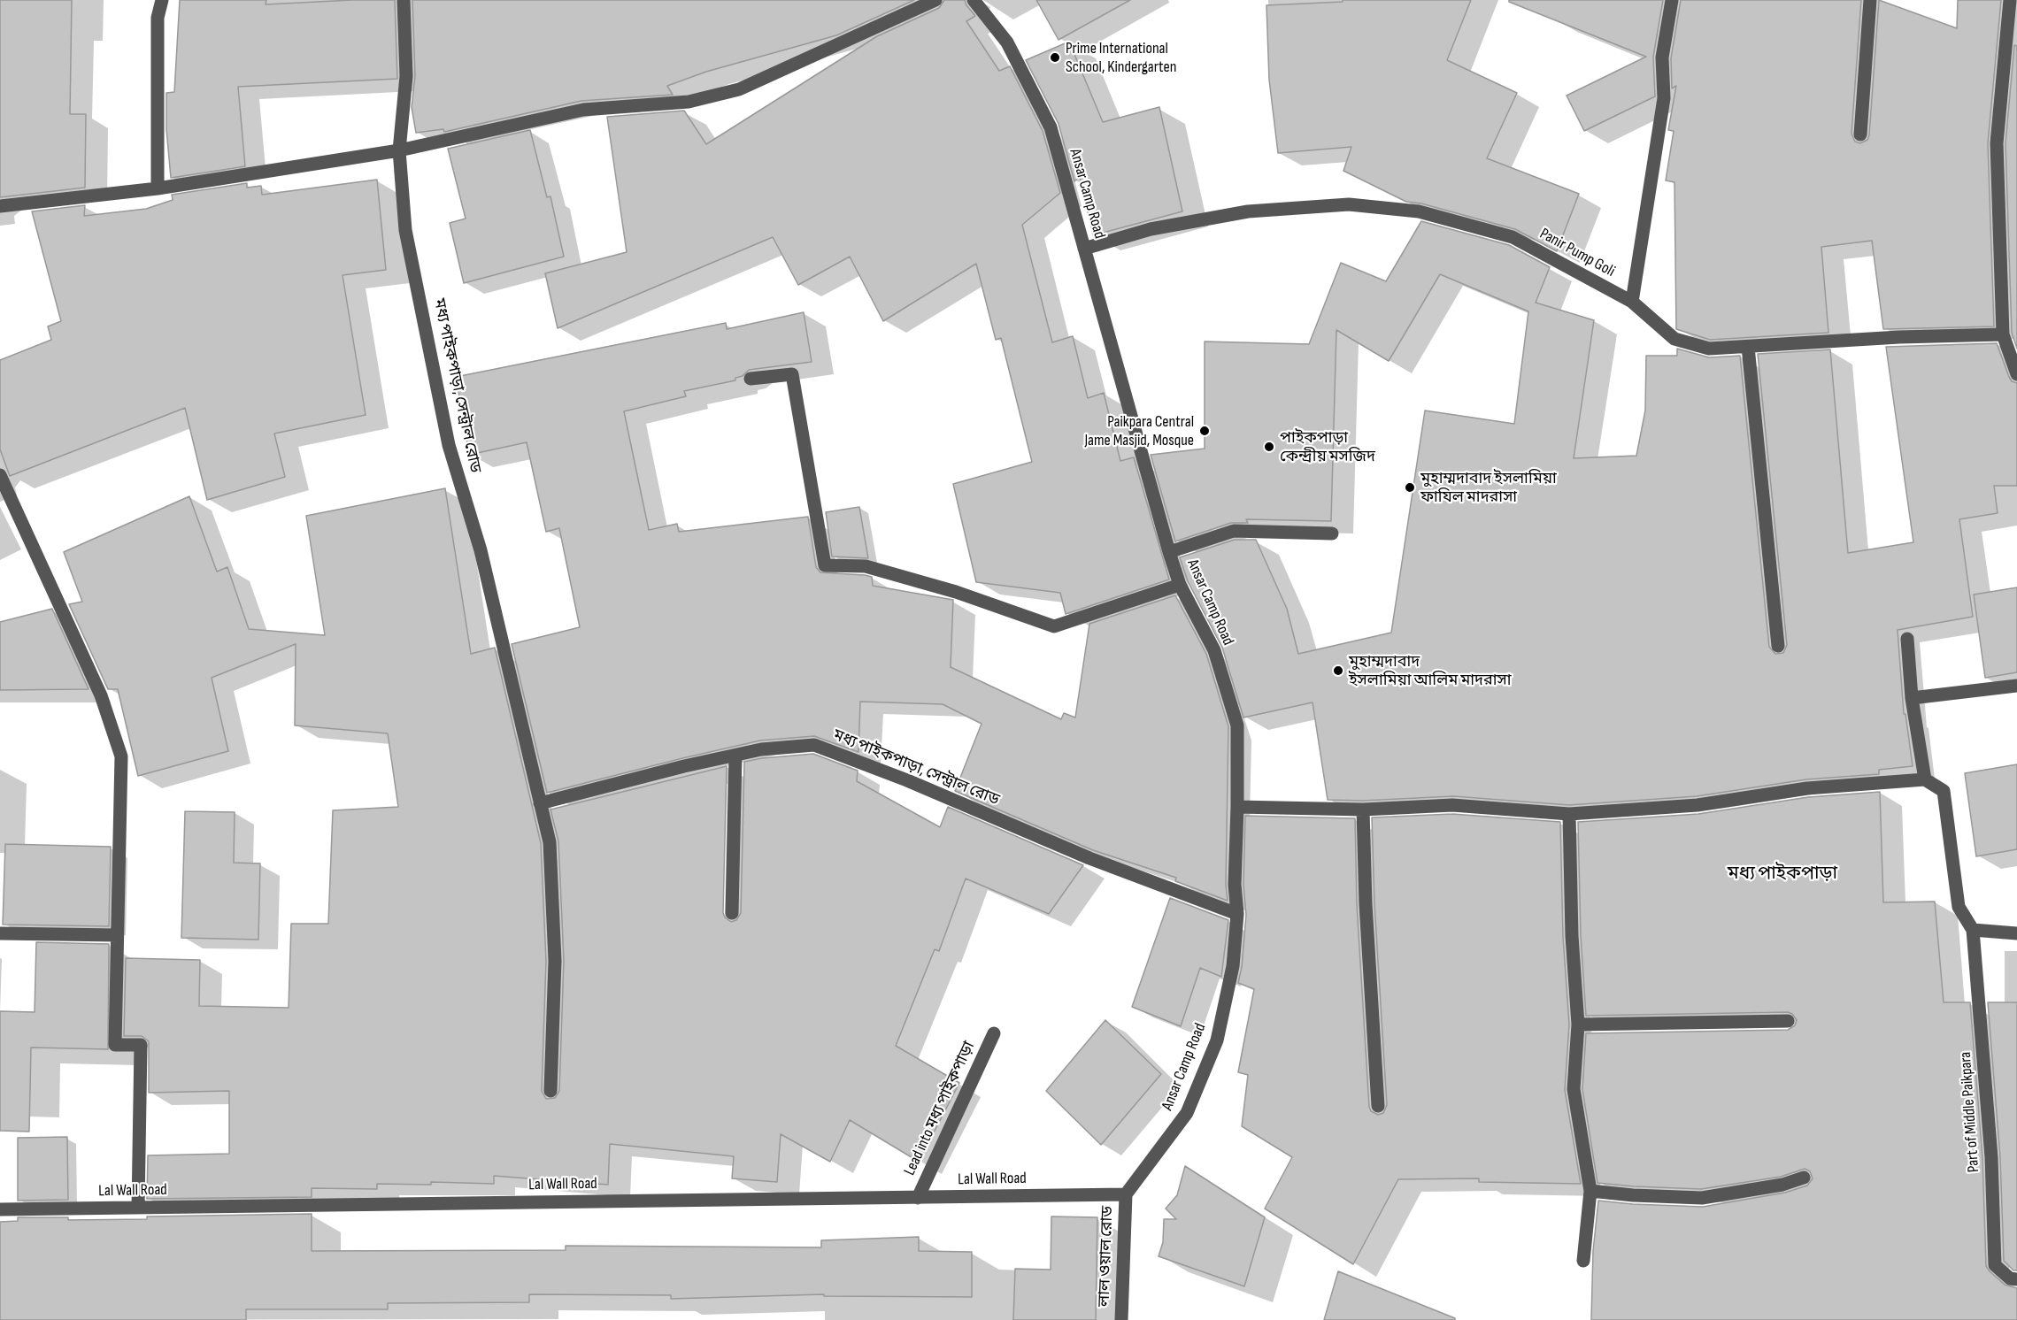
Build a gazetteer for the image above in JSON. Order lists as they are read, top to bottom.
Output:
{
  "streets": {
    "street": [
      "Ansar Camp Road",
      "Panir Pump Goli",
      "মধ্য পাইকপাড়া, সেন্ট্রাল রোড",
      "Lead into মধ্য পাইকপাড়া",
      "Part of Middle Paikpara",
      "Lal Wall Road",
      "লাল ওয়াল রোড"
    ]
  },
  "crossings": [
    ["Ansar Camp Road", "Panir Pump Goli"],
    ["Ansar Camp Road", "মধ্য পাইকপাড়া, সেন্ট্রাল রোড"],
    ["Ansar Camp Road", "Lal Wall Road"],
    ["Ansar Camp Road", "লাল ওয়াল রোড"],
    ["Lead into মধ্য পাইকপাড়া", "Lal Wall Road"],
    ["Lal Wall Road", "লাল ওয়াল রোড"]
  ],
  "districts": ["মধ্য পাইকপাড়া"],
  "places": [
    "Prime International School, Kindergarten",
    "Paikpara Central Jame Masjid, Mosque",
    "পাইকপাড়া কেন্দ্রীয় মসজিদ",
    "মুহাম্মদাবাদ ইসলামিয়া ফাযিল মাদরাসা",
    "মুহাম্মদাবাদ ইসলামিয়া আলিম মাদরাসা"
  ]
}
